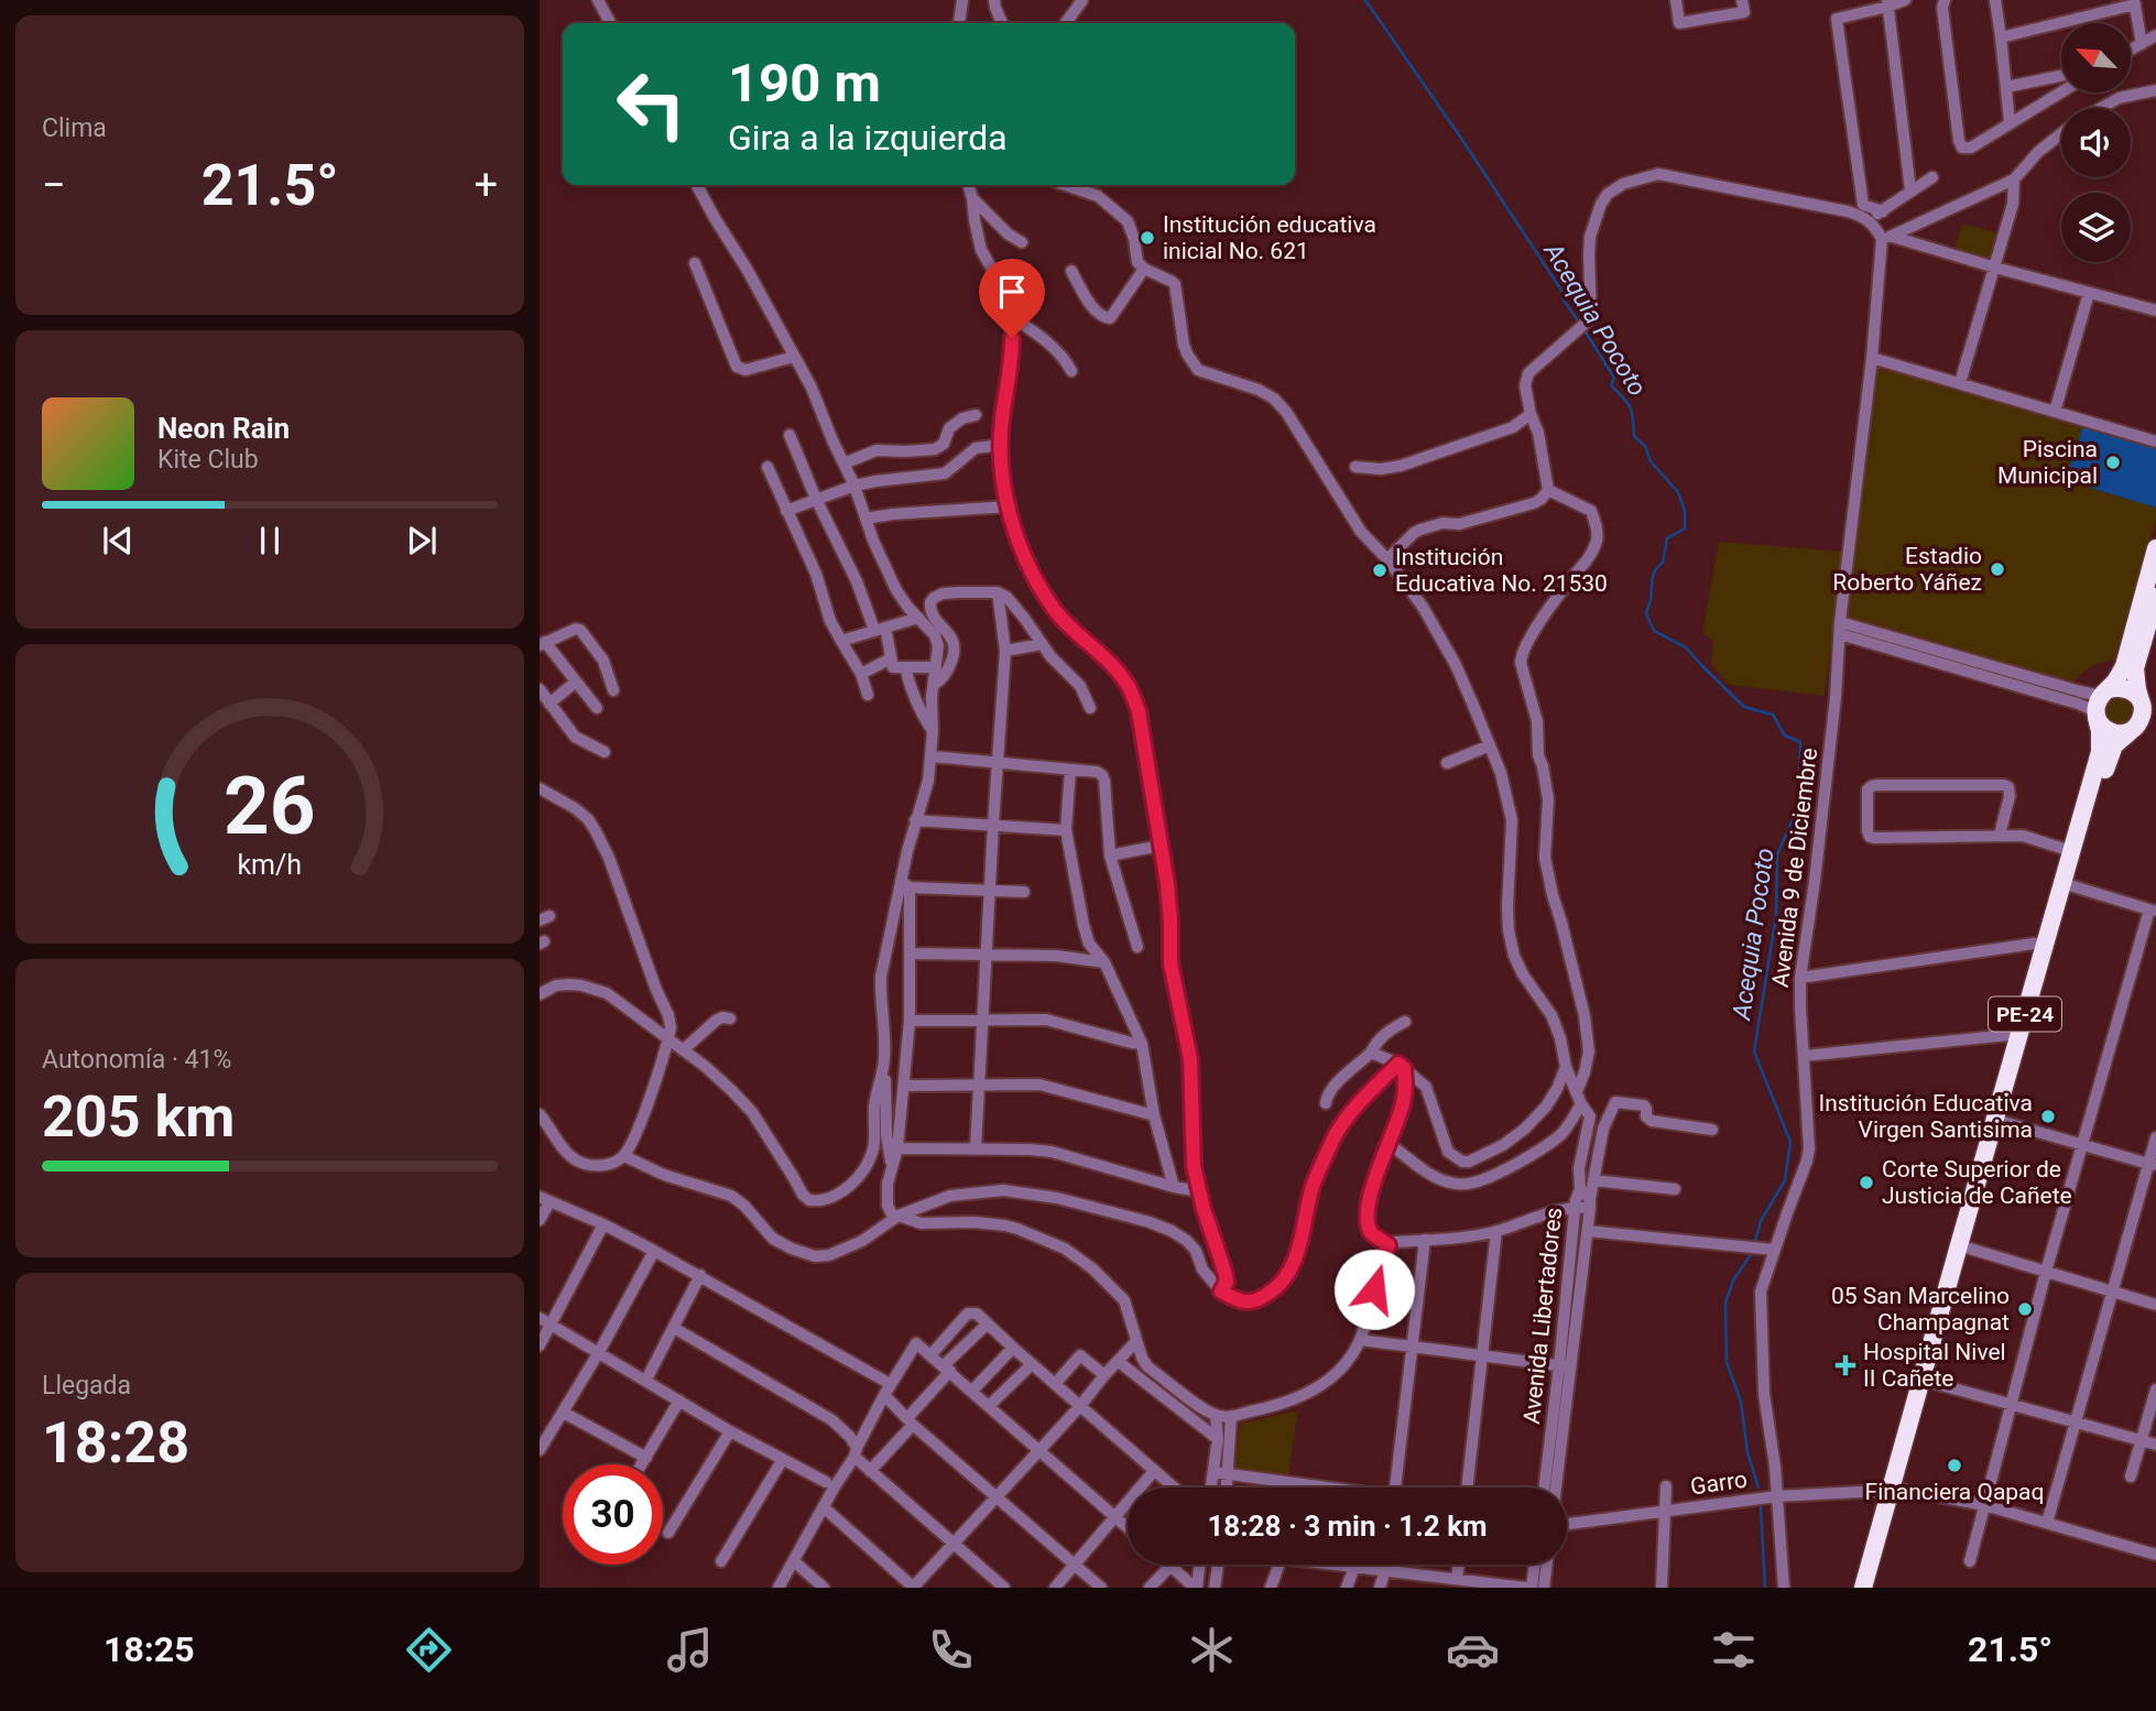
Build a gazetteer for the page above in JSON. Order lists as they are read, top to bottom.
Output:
{
  "streets": {
    "highway": ["PE-24"],
    "street": ["Avenida 9 de Diciembre", "Avenida Libertadores", "Garro"]
  },
  "crossings": [
    ["Avenida 9 de Diciembre", "Garro"],
    ["PE-24", "Garro"]
  ],
  "water": ["Acequia Pocoto"],
  "places": {
    "other": [
      "Institución educativa inicial No. 621",
      "Piscina Municipal",
      "Estadio Roberto Yáñez",
      "Institución Educativa No. 21530",
      "Institución Educativa Virgen Santisima",
      "Corte Superior de Justicia de Cañete",
      "05 San Marcelino Champagnat",
      "Financiera Qapaq"
    ],
    "health": ["Hospital Nivel II Cañete"]
  },
  "north": "top left",
  "page": {
    "tile": [
      "Clima",
      ["Autonomía · 41%", "205 km"],
      ["Llegada", "18:28"]
    ],
    "turn": ["190 m", "Gira a la izquierda"],
    "heat": ["−", "21.5°", "+"],
    "song": ["Neon Rain", "Kite Club"],
    "limit": "30",
    "trip": "18:28 · 3 min · 1.2 km",
    "tabs": ["18:25", "21.5°"],
    "gauge": ["26", "km/h"]
  }
}
